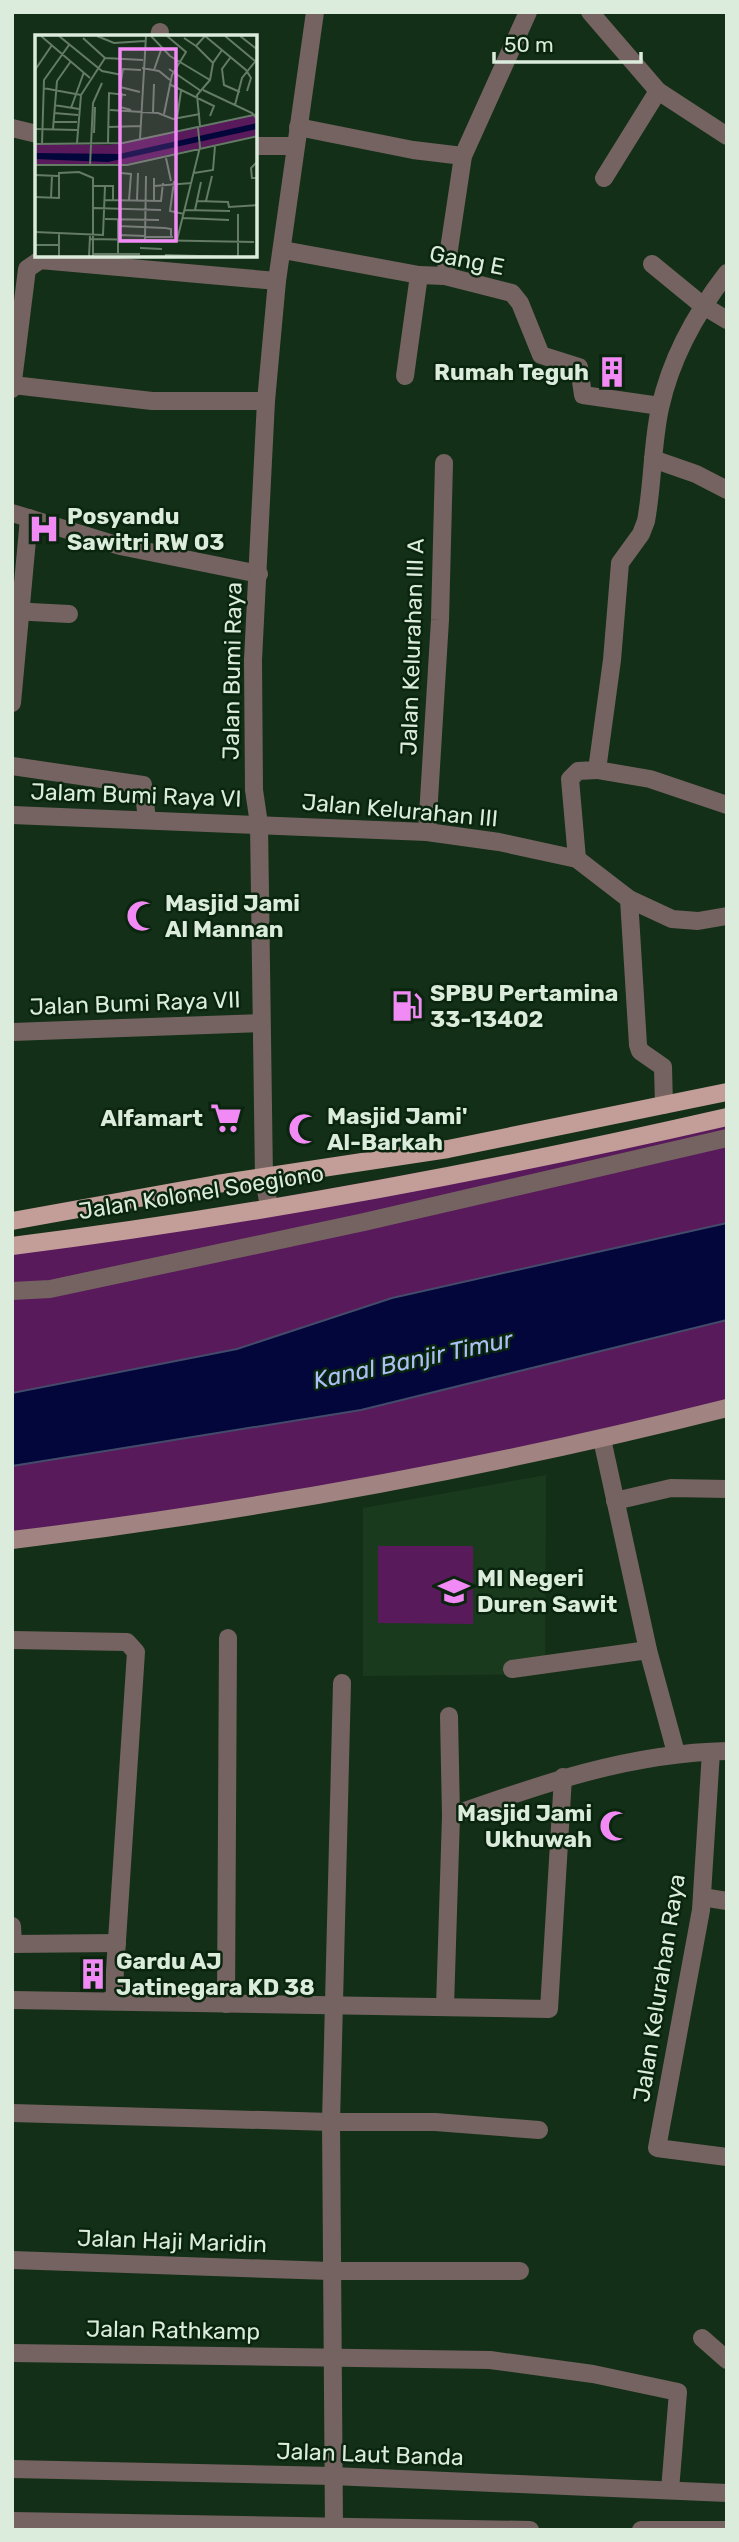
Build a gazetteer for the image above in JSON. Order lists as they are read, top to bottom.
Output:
{
  "streets": {
    "main road": ["Jalan Kolonel Soegiono"],
    "street": [
      "Gang E",
      "Jalan Kelurahan III A",
      "Jalan Bumi Raya",
      "Jalam Bumi Raya VI",
      "Jalan Kelurahan III",
      "Jalan Bumi Raya VII",
      "Jalan Kelurahan Raya",
      "Jalan Haji Maridin",
      "Jalan Rathkamp",
      "Jalan Laut Banda"
    ]
  },
  "crossings": [
    ["Gang E", "Jalan Bumi Raya"],
    ["Jalan Kelurahan III A", "Jalan Kelurahan III"],
    ["Jalan Bumi Raya", "Jalam Bumi Raya VI"],
    ["Jalan Bumi Raya", "Jalan Kelurahan III"],
    ["Jalan Bumi Raya", "Jalan Bumi Raya VII"],
    ["Jalan Bumi Raya", "Jalan Kolonel Soegiono"],
    ["Jalam Bumi Raya VI", "Jalan Kelurahan III"],
    ["Jalan Rathkamp", "Jalan Laut Banda"]
  ],
  "water": ["Kanal Banjir Timur"],
  "places": {
    "building": ["Rumah Teguh", "Gardu AJ Jatinegara KD 38"],
    "hospital": ["Posyandu Sawitri RW 03"],
    "mosque": ["Masjid Jami Al Mannan", "Masjid Jami' Al-Barkah", "Masjid Jami Ukhuwah"],
    "fuel station": ["SPBU Pertamina 33-13402"],
    "supermarket": ["Alfamart"],
    "school or university": ["MI Negeri Duren Sawit"]
  },
  "scale_bar": "50 m"
}
